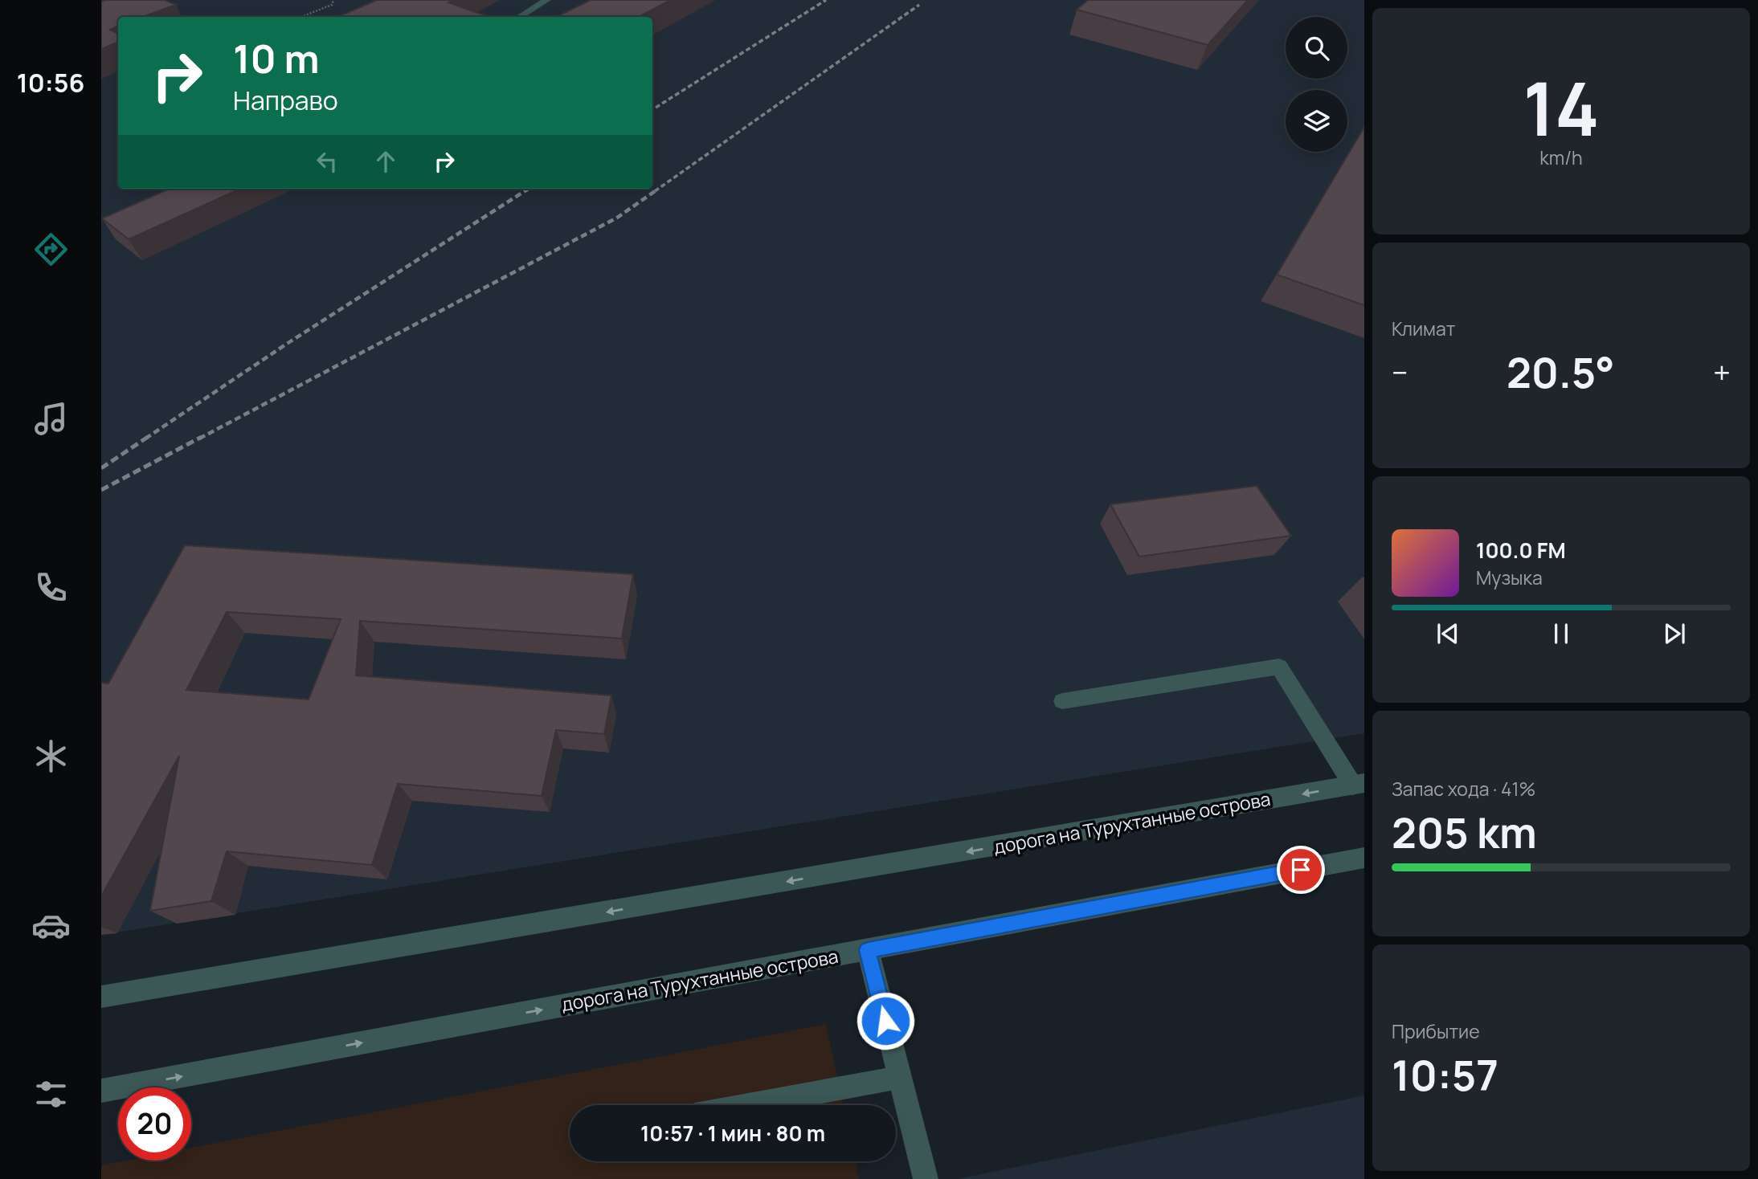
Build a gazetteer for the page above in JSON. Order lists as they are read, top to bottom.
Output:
{
  "streets": {
    "street": ["дорога на Турухтанные острова"]
  },
  "page": {
    "tabs": "10:56",
    "tile": [
      ["14", "km/h"],
      "Климат",
      ["Запас хода · 41%", "205 km"],
      ["Прибытие", "10:57"]
    ],
    "turn": ["10 m", "Направо"],
    "heat": ["−", "20.5°", "+"],
    "song": ["100.0 FM", "Музыка"],
    "limit": "20",
    "trip": "10:57 · 1 мин · 80 m"
  }
}
